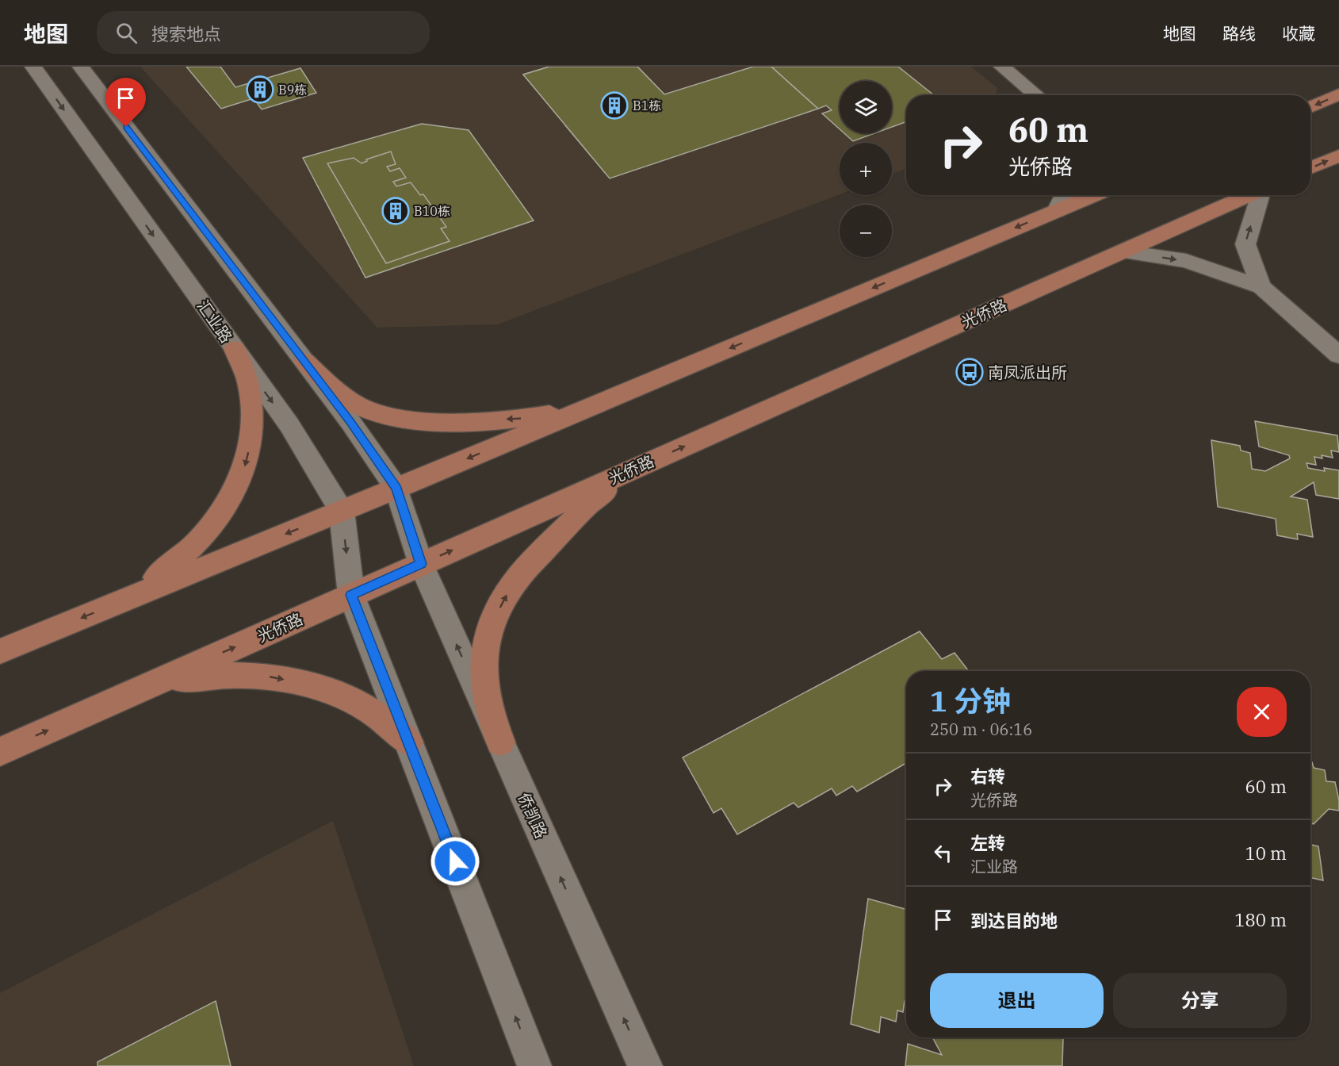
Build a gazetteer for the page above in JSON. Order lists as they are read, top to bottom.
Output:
{
  "streets": {
    "main road": ["光侨路"],
    "street": ["汇业路", "侨凯路"]
  },
  "crossings": [
    ["光侨路", "汇业路"],
    ["光侨路", "侨凯路"]
  ],
  "places": {
    "building": ["B9栋", "B1栋", "B10栋"],
    "bus stop": ["南凤派出所"]
  },
  "page": {
    "header": "地图",
    "search": "搜索地点",
    "nav": ["地图", "路线", "收藏"],
    "map_buttons": ["+", "−"],
    "turn": ["60 m", "光侨路"],
    "heading": ["1 分钟", "250 m · 06:16"],
    "list": [
      {
        "name": "右转",
        "note": "光侨路",
        "value": "60 m"
      },
      {
        "name": "左转",
        "note": "汇业路",
        "value": "10 m"
      },
      {
        "name": "到达目的地",
        "value": "180 m"
      }
    ],
    "buttons": ["退出", "分享"]
  }
}
